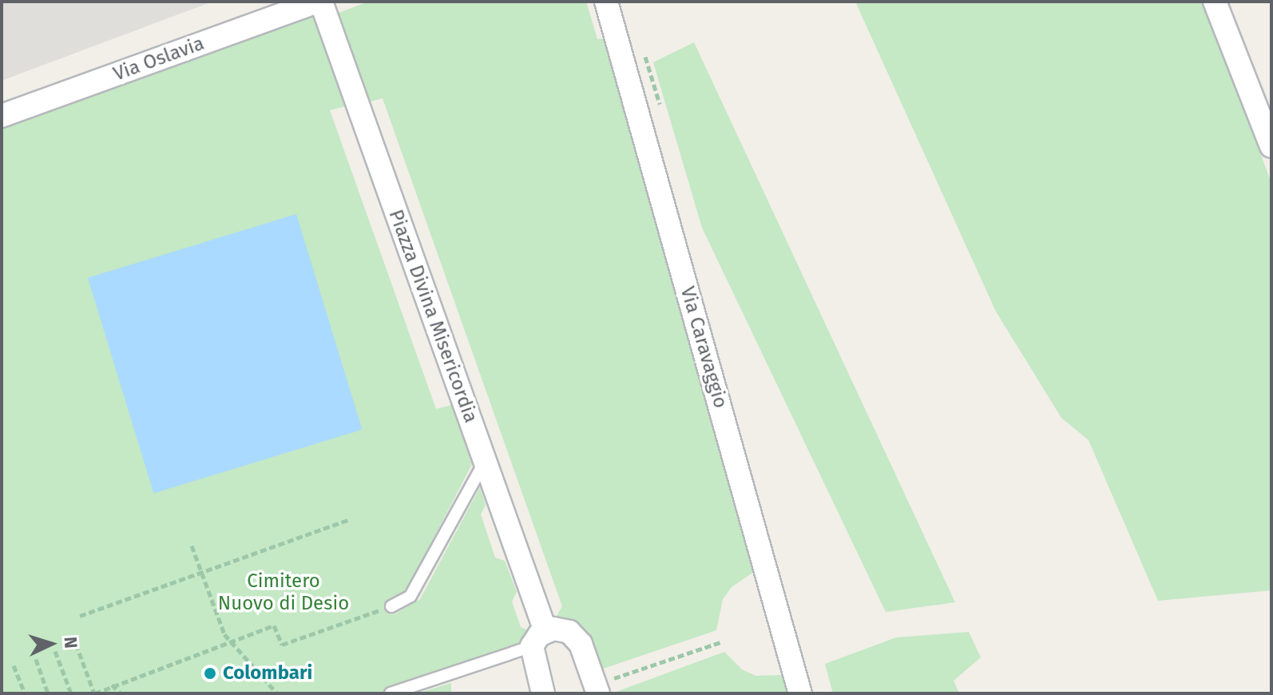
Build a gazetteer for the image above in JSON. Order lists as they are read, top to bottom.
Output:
{
  "streets": {
    "street": ["Via Oslavia", "Piazza Divina Misericordia", "Via Caravaggio"]
  },
  "crossings": [
    ["Via Oslavia", "Piazza Divina Misericordia"]
  ],
  "parks": ["Cimitero Nuovo di Desio"],
  "places": ["Colombari"],
  "north": "right"
}
